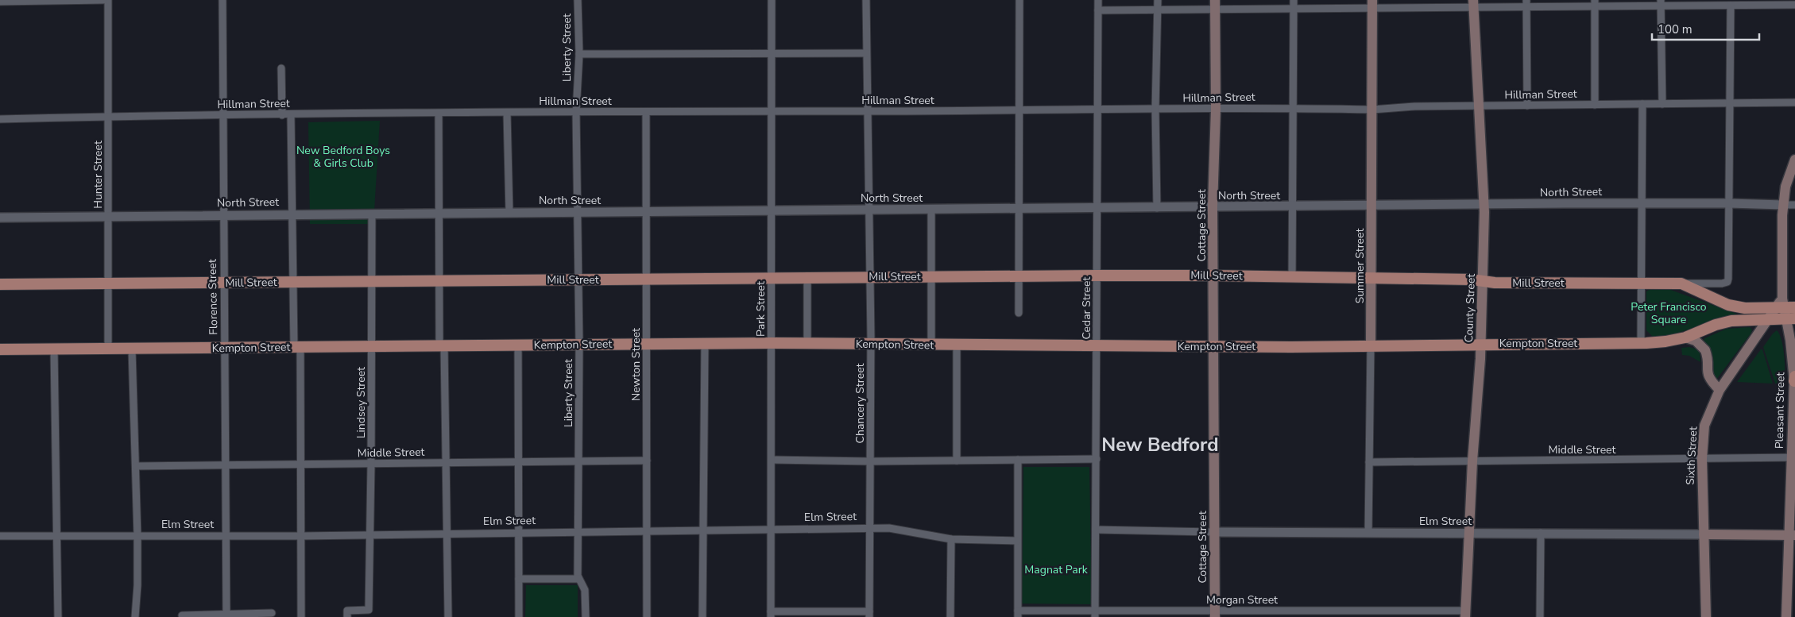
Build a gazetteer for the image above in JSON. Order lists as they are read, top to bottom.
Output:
{
  "streets": {
    "main road": [
      "Cottage Street",
      "Summer Street",
      "Mill Street",
      "County Street",
      "Kempton Street",
      "Pleasant Street",
      "Sixth Street",
      "Elm Street"
    ],
    "street": [
      "Liberty Street",
      "Hillman Street",
      "Hunter Street",
      "North Street",
      "Florence Street",
      "Cedar Street",
      "Park Street",
      "Newton Street",
      "Lindsey Street",
      "Chancery Street",
      "Middle Street",
      "Morgan Street"
    ]
  },
  "crossings": [
    ["Liberty Street", "Hillman Street"],
    ["Liberty Street", "North Street"],
    ["Liberty Street", "Mill Street"],
    ["Liberty Street", "Kempton Street"],
    ["Liberty Street", "Middle Street"],
    ["Liberty Street", "Elm Street"],
    ["Hillman Street", "Hunter Street"],
    ["Hillman Street", "Cottage Street"],
    ["Hillman Street", "Summer Street"],
    ["Hillman Street", "Florence Street"],
    ["Hillman Street", "Cedar Street"],
    ["Hillman Street", "County Street"],
    ["Hillman Street", "Park Street"],
    ["Hillman Street", "Newton Street"],
    ["Hillman Street", "Chancery Street"],
    ["Hunter Street", "North Street"],
    ["Hunter Street", "Mill Street"],
    ["Hunter Street", "Kempton Street"],
    ["North Street", "Cottage Street"],
    ["North Street", "Summer Street"],
    ["North Street", "Florence Street"],
    ["North Street", "Cedar Street"],
    ["North Street", "County Street"],
    ["North Street", "Park Street"],
    ["North Street", "Newton Street"],
    ["North Street", "Lindsey Street"],
    ["North Street", "Chancery Street"],
    ["North Street", "Pleasant Street"],
    ["Cottage Street", "Mill Street"],
    ["Cottage Street", "Kempton Street"],
    ["Cottage Street", "Elm Street"],
    ["Cottage Street", "Morgan Street"],
    ["Summer Street", "Mill Street"],
    ["Summer Street", "Kempton Street"],
    ["Summer Street", "Middle Street"],
    ["Summer Street", "Elm Street"],
    ["Mill Street", "Florence Street"],
    ["Mill Street", "Cedar Street"],
    ["Mill Street", "County Street"],
    ["Mill Street", "Park Street"],
    ["Mill Street", "Kempton Street"],
    ["Mill Street", "Newton Street"],
    ["Mill Street", "Lindsey Street"],
    ["Mill Street", "Chancery Street"],
    ["Mill Street", "Pleasant Street"],
    ["Florence Street", "Kempton Street"],
    ["Florence Street", "Middle Street"],
    ["Florence Street", "Elm Street"],
    ["Cedar Street", "Kempton Street"],
    ["Cedar Street", "Elm Street"],
    ["Cedar Street", "Morgan Street"],
    ["County Street", "Kempton Street"],
    ["County Street", "Middle Street"],
    ["County Street", "Elm Street"],
    ["County Street", "Morgan Street"],
    ["Park Street", "Kempton Street"],
    ["Park Street", "Elm Street"],
    ["Kempton Street", "Newton Street"],
    ["Kempton Street", "Lindsey Street"],
    ["Kempton Street", "Chancery Street"],
    ["Kempton Street", "Pleasant Street"],
    ["Kempton Street", "Sixth Street"],
    ["Newton Street", "Middle Street"],
    ["Newton Street", "Elm Street"],
    ["Lindsey Street", "Middle Street"],
    ["Lindsey Street", "Elm Street"],
    ["Chancery Street", "Elm Street"],
    ["Pleasant Street", "Middle Street"],
    ["Pleasant Street", "Elm Street"],
    ["Middle Street", "Sixth Street"],
    ["Sixth Street", "Elm Street"]
  ],
  "districts": ["New Bedford"],
  "parks": ["New Bedford Boys & Girls Club", "Peter Francisco Square", "Magnat Park"],
  "scale_bar": "100 m"
}
